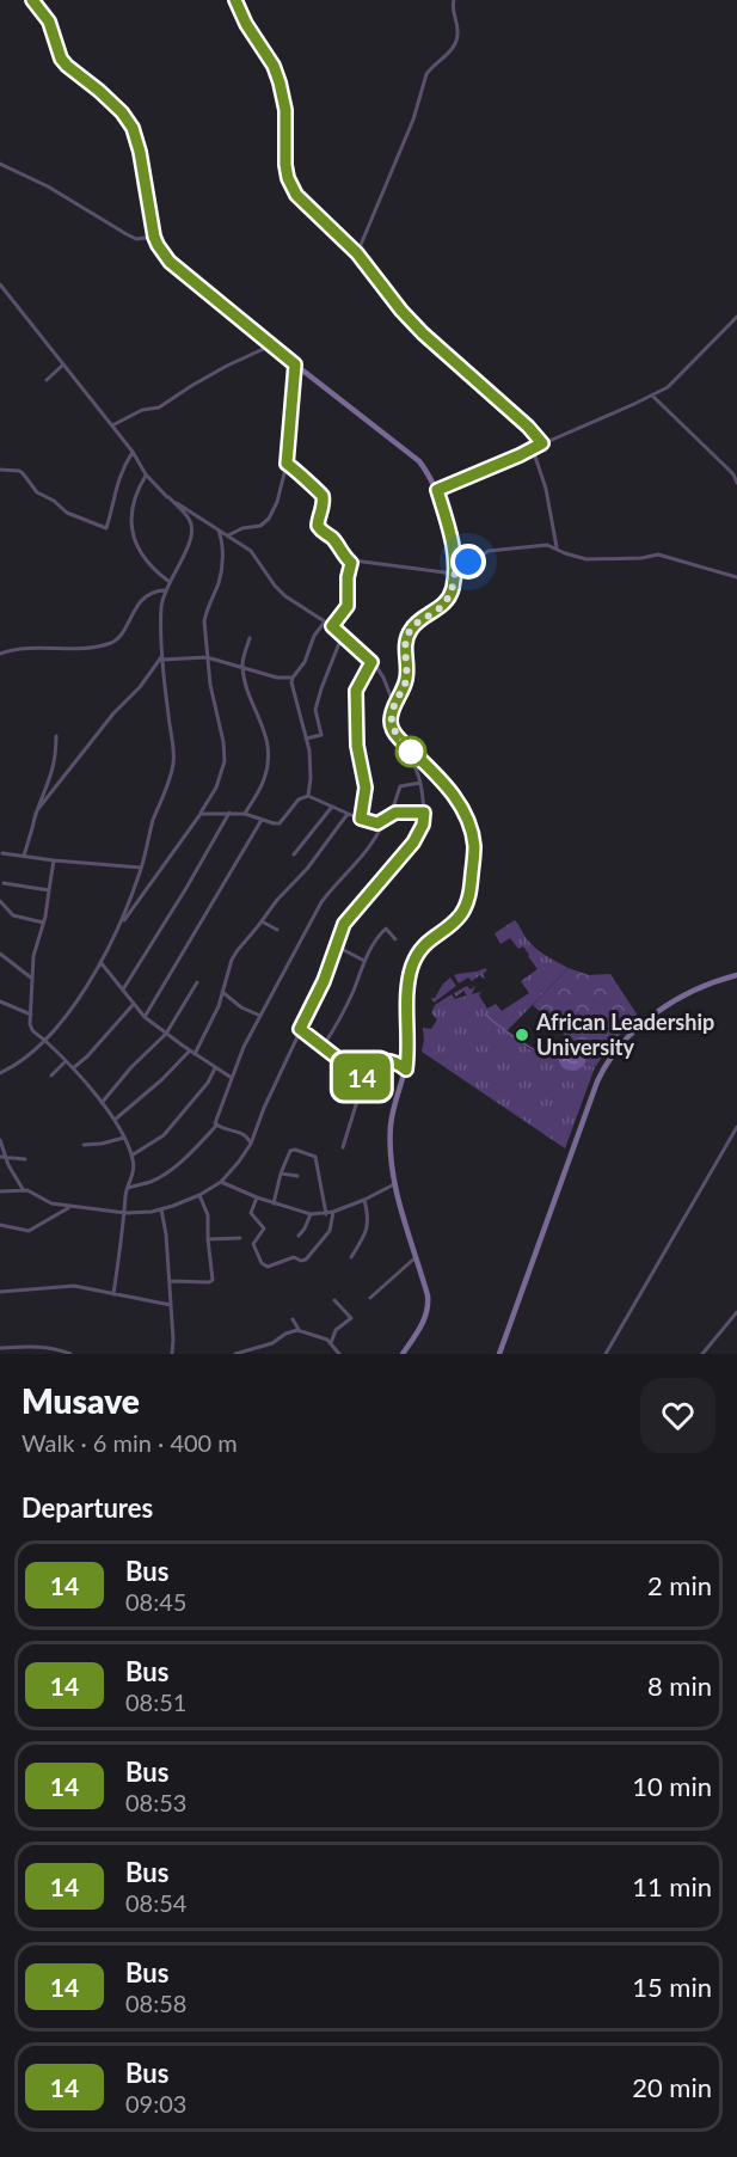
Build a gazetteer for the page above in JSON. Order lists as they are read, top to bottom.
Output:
{
  "places": ["African Leadership University"],
  "lines": ["bus line 14"],
  "page": {
    "on_map": "14",
    "heading": [
      ["Musave", "Walk · 6 min · 400 m"],
      "Departures"
    ],
    "list": [
      {
        "mark": "14",
        "name": "Bus",
        "note": "08:45",
        "value": "2 min"
      },
      {
        "mark": "14",
        "name": "Bus",
        "note": "08:51",
        "value": "8 min"
      },
      {
        "mark": "14",
        "name": "Bus",
        "note": "08:53",
        "value": "10 min"
      },
      {
        "mark": "14",
        "name": "Bus",
        "note": "08:54",
        "value": "11 min"
      },
      {
        "mark": "14",
        "name": "Bus",
        "note": "08:58",
        "value": "15 min"
      },
      {
        "mark": "14",
        "name": "Bus",
        "note": "09:03",
        "value": "20 min"
      }
    ]
  }
}
